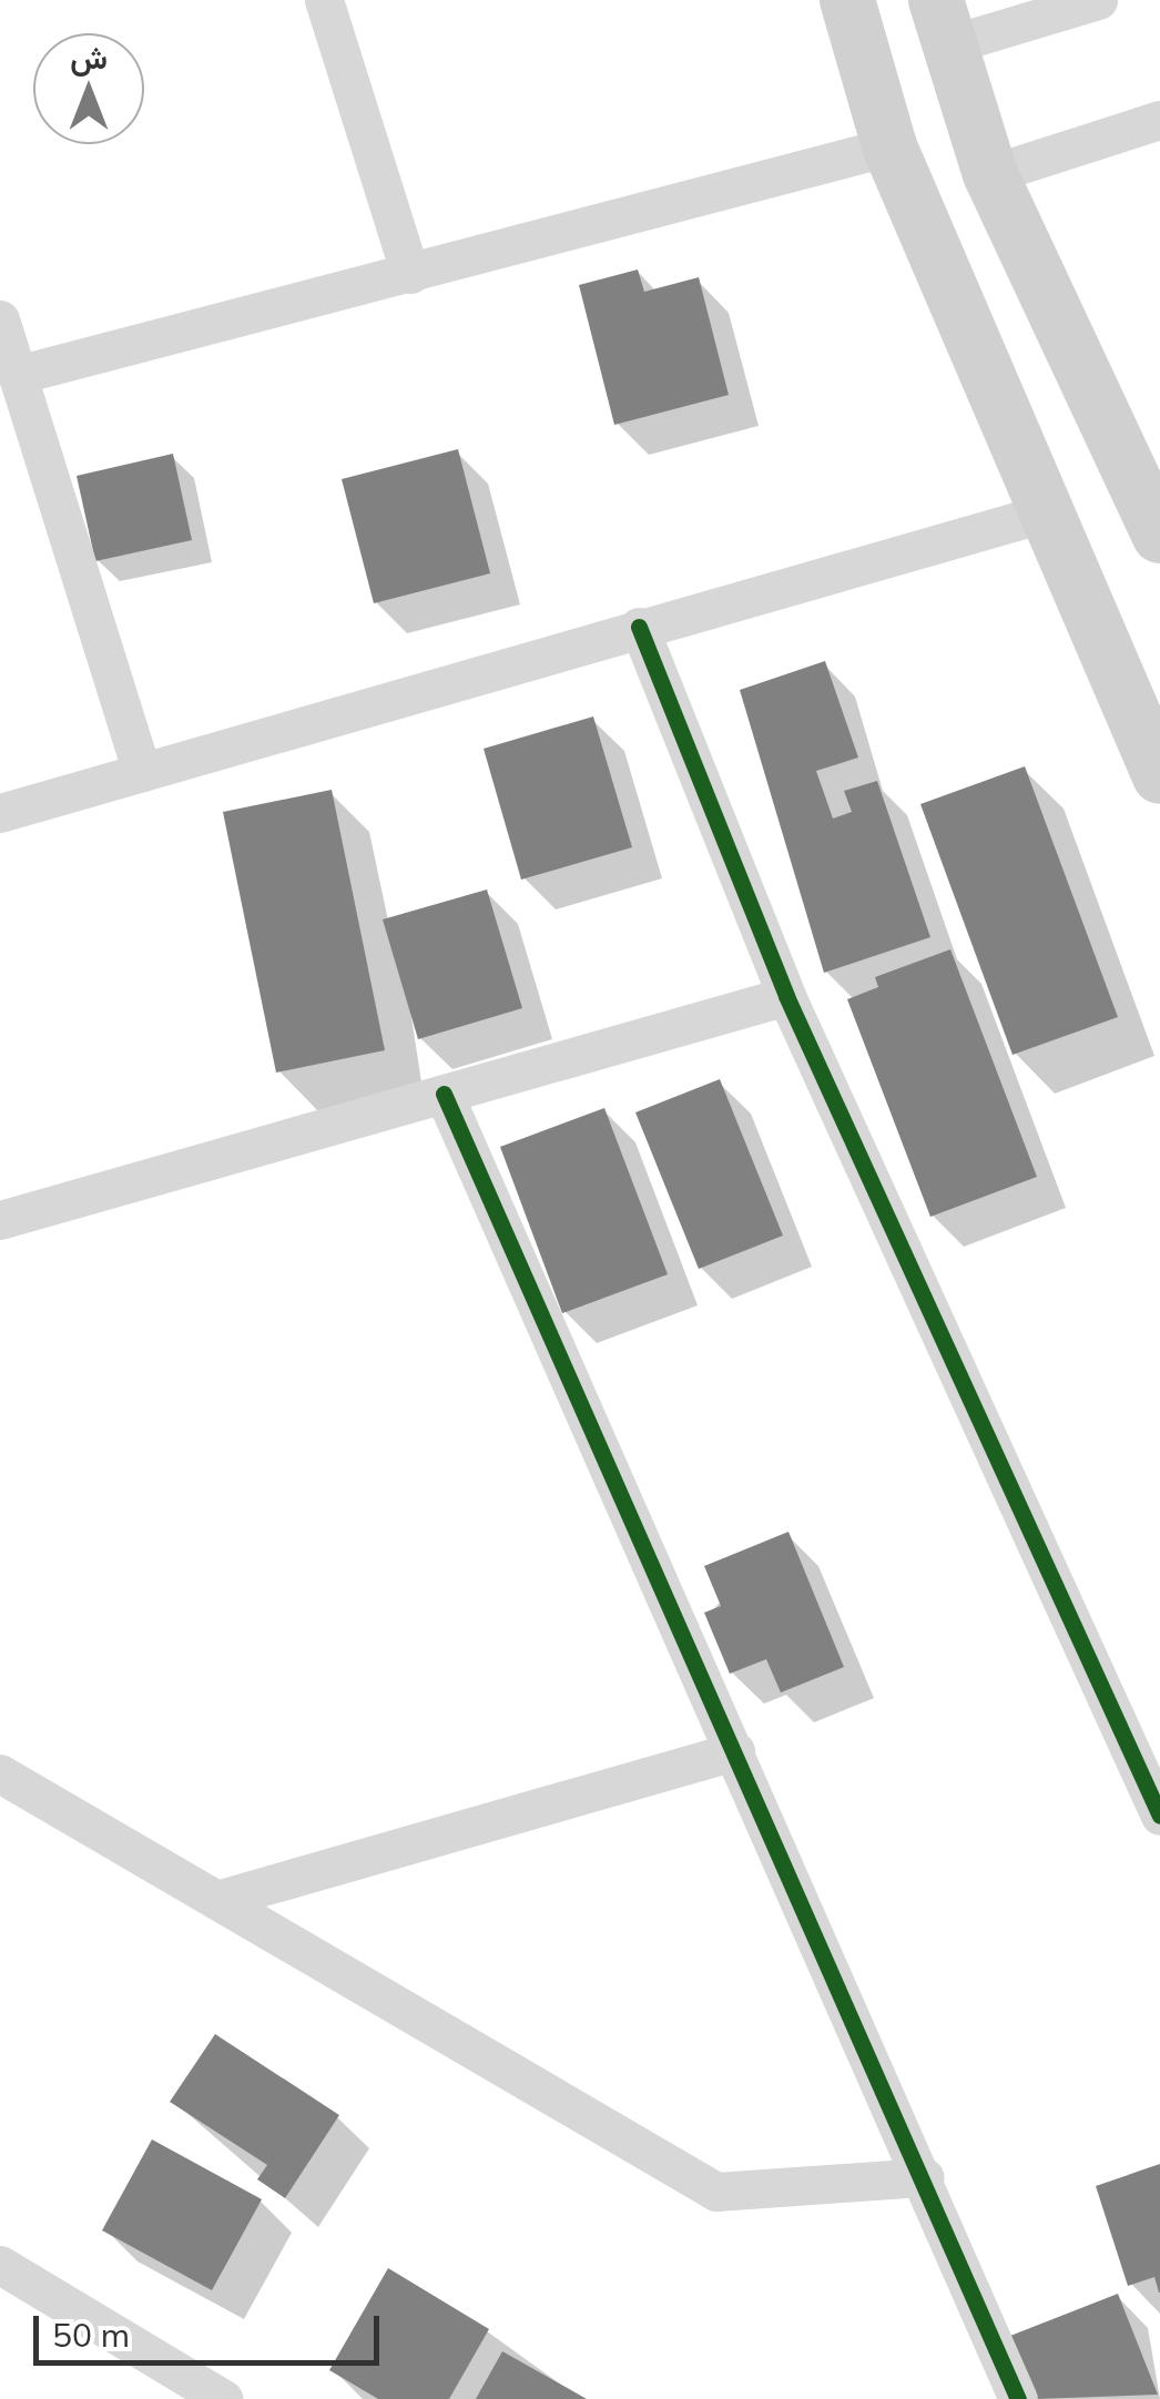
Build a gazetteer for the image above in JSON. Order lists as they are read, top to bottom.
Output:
{
  "scale_bar": "50 m",
  "north": "top"
}
